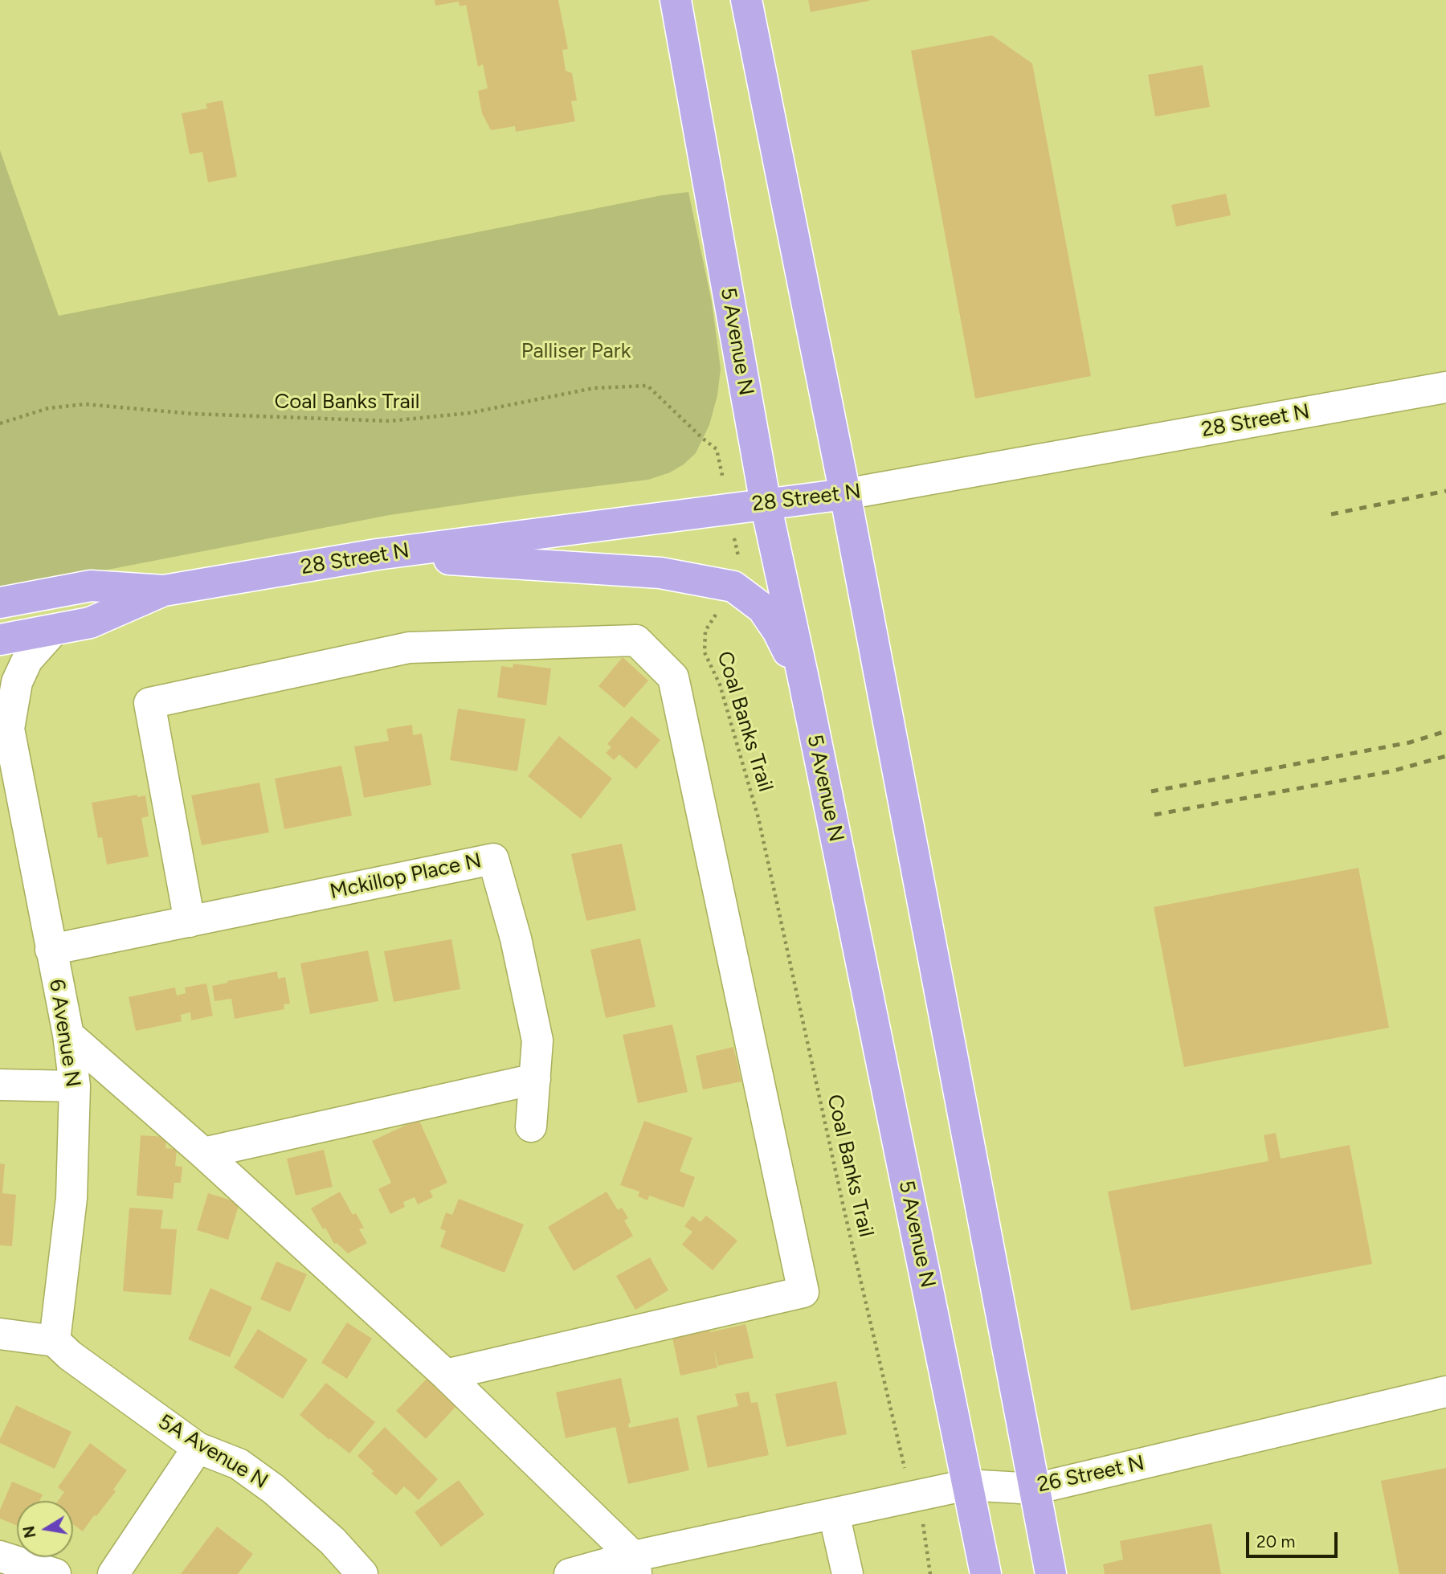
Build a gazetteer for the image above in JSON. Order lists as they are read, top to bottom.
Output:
{
  "streets": {
    "main road": ["5 Avenue N", "28 Street N"],
    "street": [
      "Mckillop Place N",
      "6 Avenue N",
      "5A Avenue N",
      "26 Street N"
    ],
    "path": ["Coal Banks Trail"]
  },
  "crossings": [
    ["5 Avenue N", "28 Street N"],
    ["5 Avenue N", "26 Street N"],
    ["Coal Banks Trail", "28 Street N"],
    ["Coal Banks Trail", "26 Street N"],
    ["28 Street N", "6 Avenue N"],
    ["Mckillop Place N", "6 Avenue N"],
    ["6 Avenue N", "5A Avenue N"]
  ],
  "parks": ["Palliser Park"],
  "scale_bar": "20 m",
  "north": "left"
}
